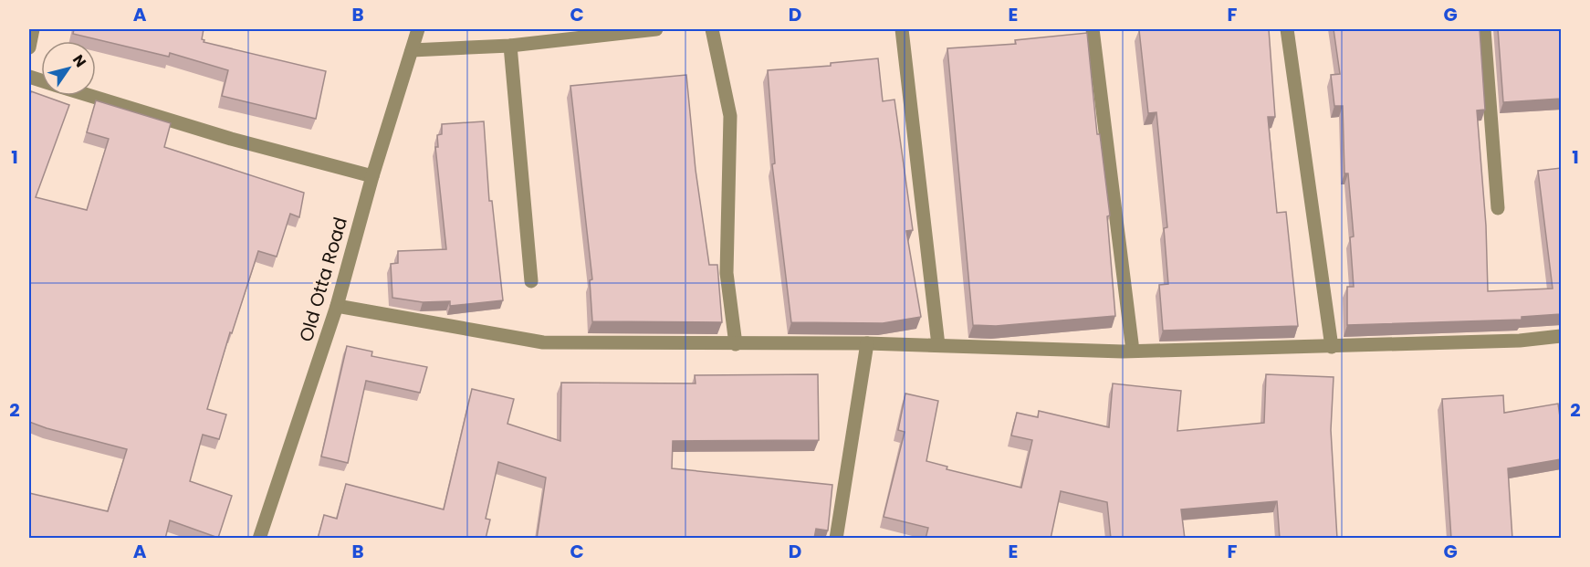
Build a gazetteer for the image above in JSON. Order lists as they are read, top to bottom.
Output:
{
  "streets": {
    "street": ["Old Otta Road"]
  },
  "north": "top right",
  "grid": {
    "columns": [
      "A",
      "B",
      "C",
      "D",
      "E",
      "F",
      "G"
    ],
    "rows": ["1", "2"]
  }
}
